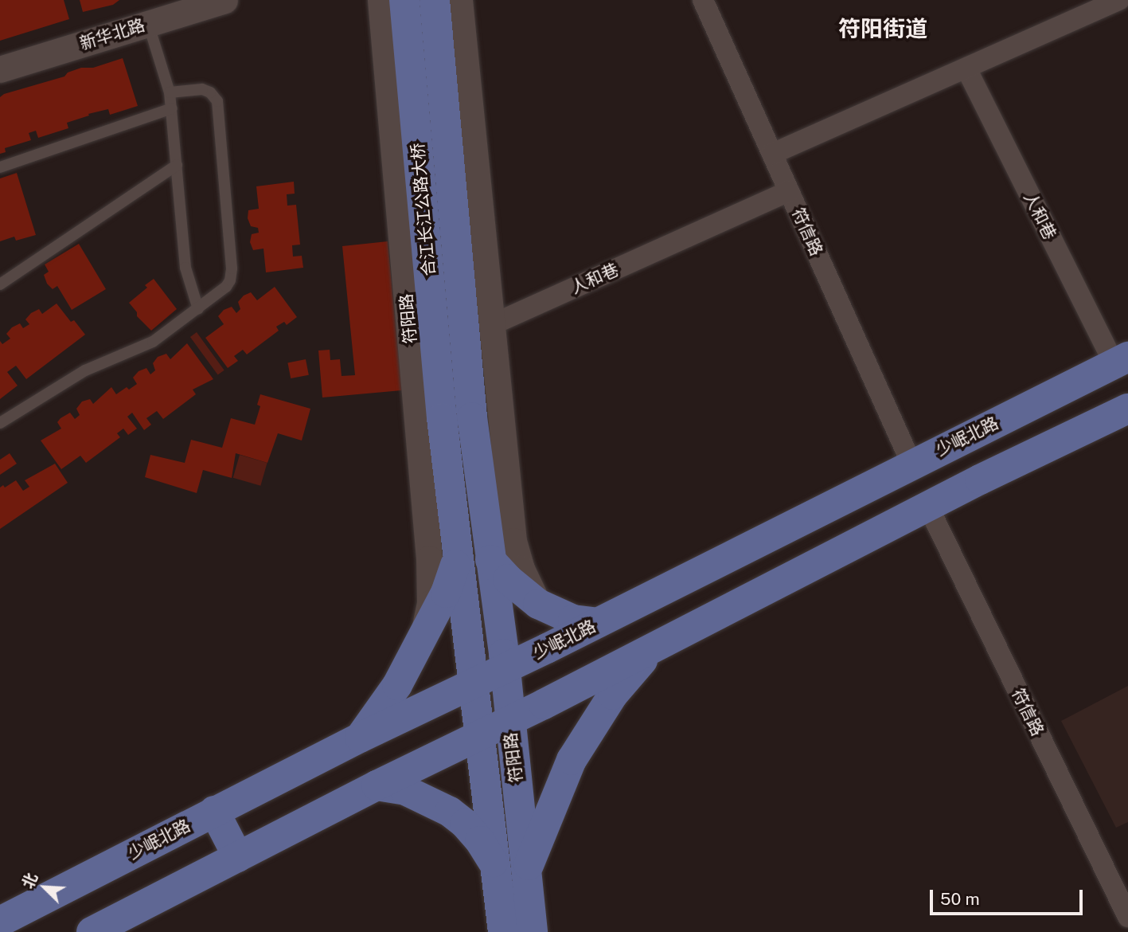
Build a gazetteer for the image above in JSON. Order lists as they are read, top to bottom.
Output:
{
  "streets": {
    "main road": ["合江长江公路大桥", "符阳路", "少岷北路"],
    "street": ["新华北路", "人和巷", "符信路"]
  },
  "crossings": [
    ["合江长江公路大桥", "符阳路"],
    ["人和巷", "符信路"],
    ["人和巷", "少岷北路"],
    ["符信路", "少岷北路"],
    ["符阳路", "少岷北路"]
  ],
  "districts": ["符阳街道"],
  "scale_bar": "50 m",
  "north": "top left"
}
